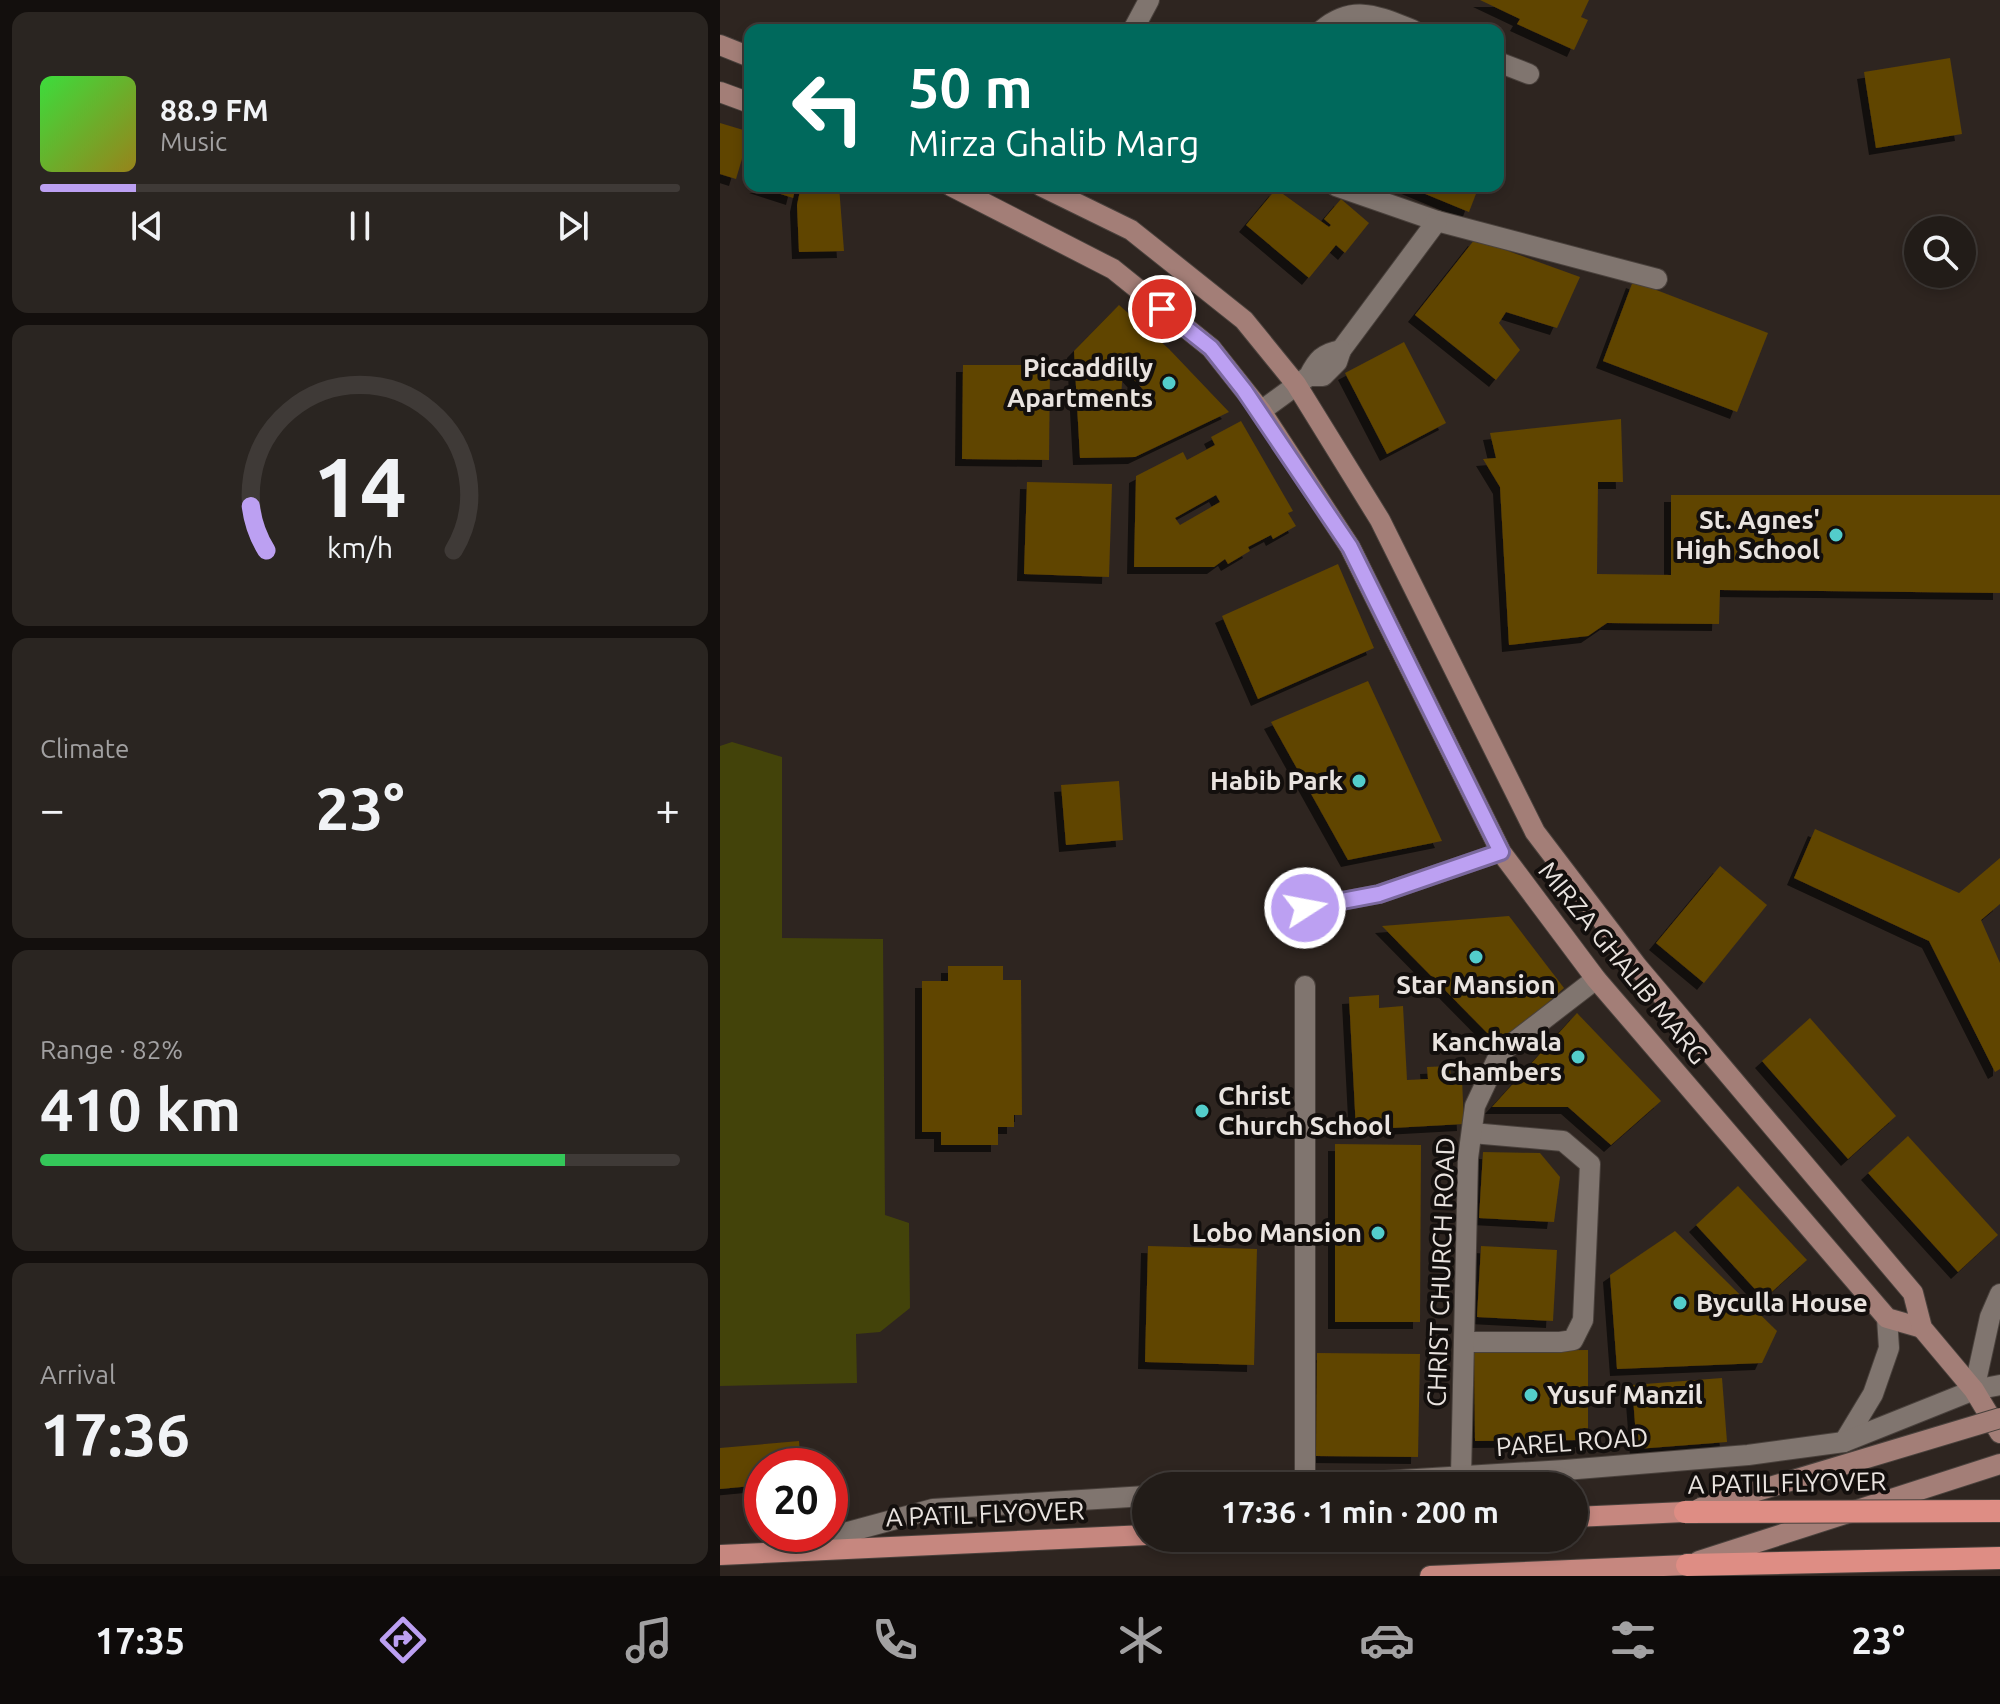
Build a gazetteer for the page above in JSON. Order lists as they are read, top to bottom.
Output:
{
  "streets": {
    "highway": ["A PATIL FLYOVER"],
    "main road": ["MIRZA GHALIB MARG"],
    "street": ["CHRIST CHURCH ROAD", "PAREL ROAD"]
  },
  "crossings": [
    ["MIRZA GHALIB MARG", "CHRIST CHURCH ROAD"],
    ["MIRZA GHALIB MARG", "PAREL ROAD"]
  ],
  "places": [
    "Piccaddilly Apartments",
    "St. Agnes' High School",
    "Habib Park",
    "Star Mansion",
    "Kanchwala Chambers",
    "Christ Church School",
    "Lobo Mansion",
    "Byculla House",
    "Yusuf Manzil"
  ],
  "page": {
    "turn": ["50 m", "Mirza Ghalib Marg"],
    "song": ["88.9 FM", "Music"],
    "tile": [
      "Climate",
      ["Range · 82%", "410 km"],
      ["Arrival", "17:36"]
    ],
    "heat": ["−", "23°", "+"],
    "limit": "20",
    "trip": "17:36 · 1 min · 200 m",
    "tabs": ["17:35", "23°"],
    "gauge": ["14", "km/h"]
  }
}
